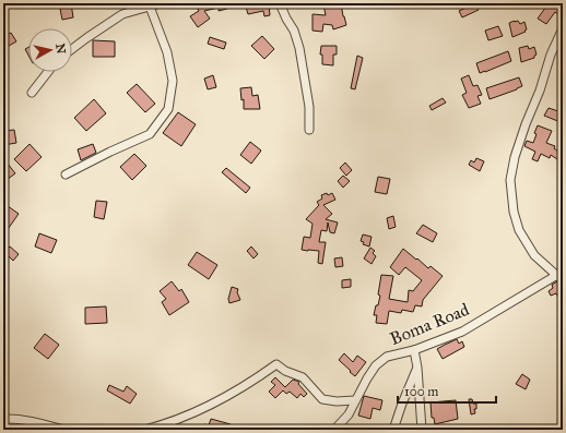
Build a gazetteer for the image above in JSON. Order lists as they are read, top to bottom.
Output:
{
  "streets": {
    "street": ["Boma Road"]
  },
  "scale_bar": "100 m",
  "north": "right"
}
